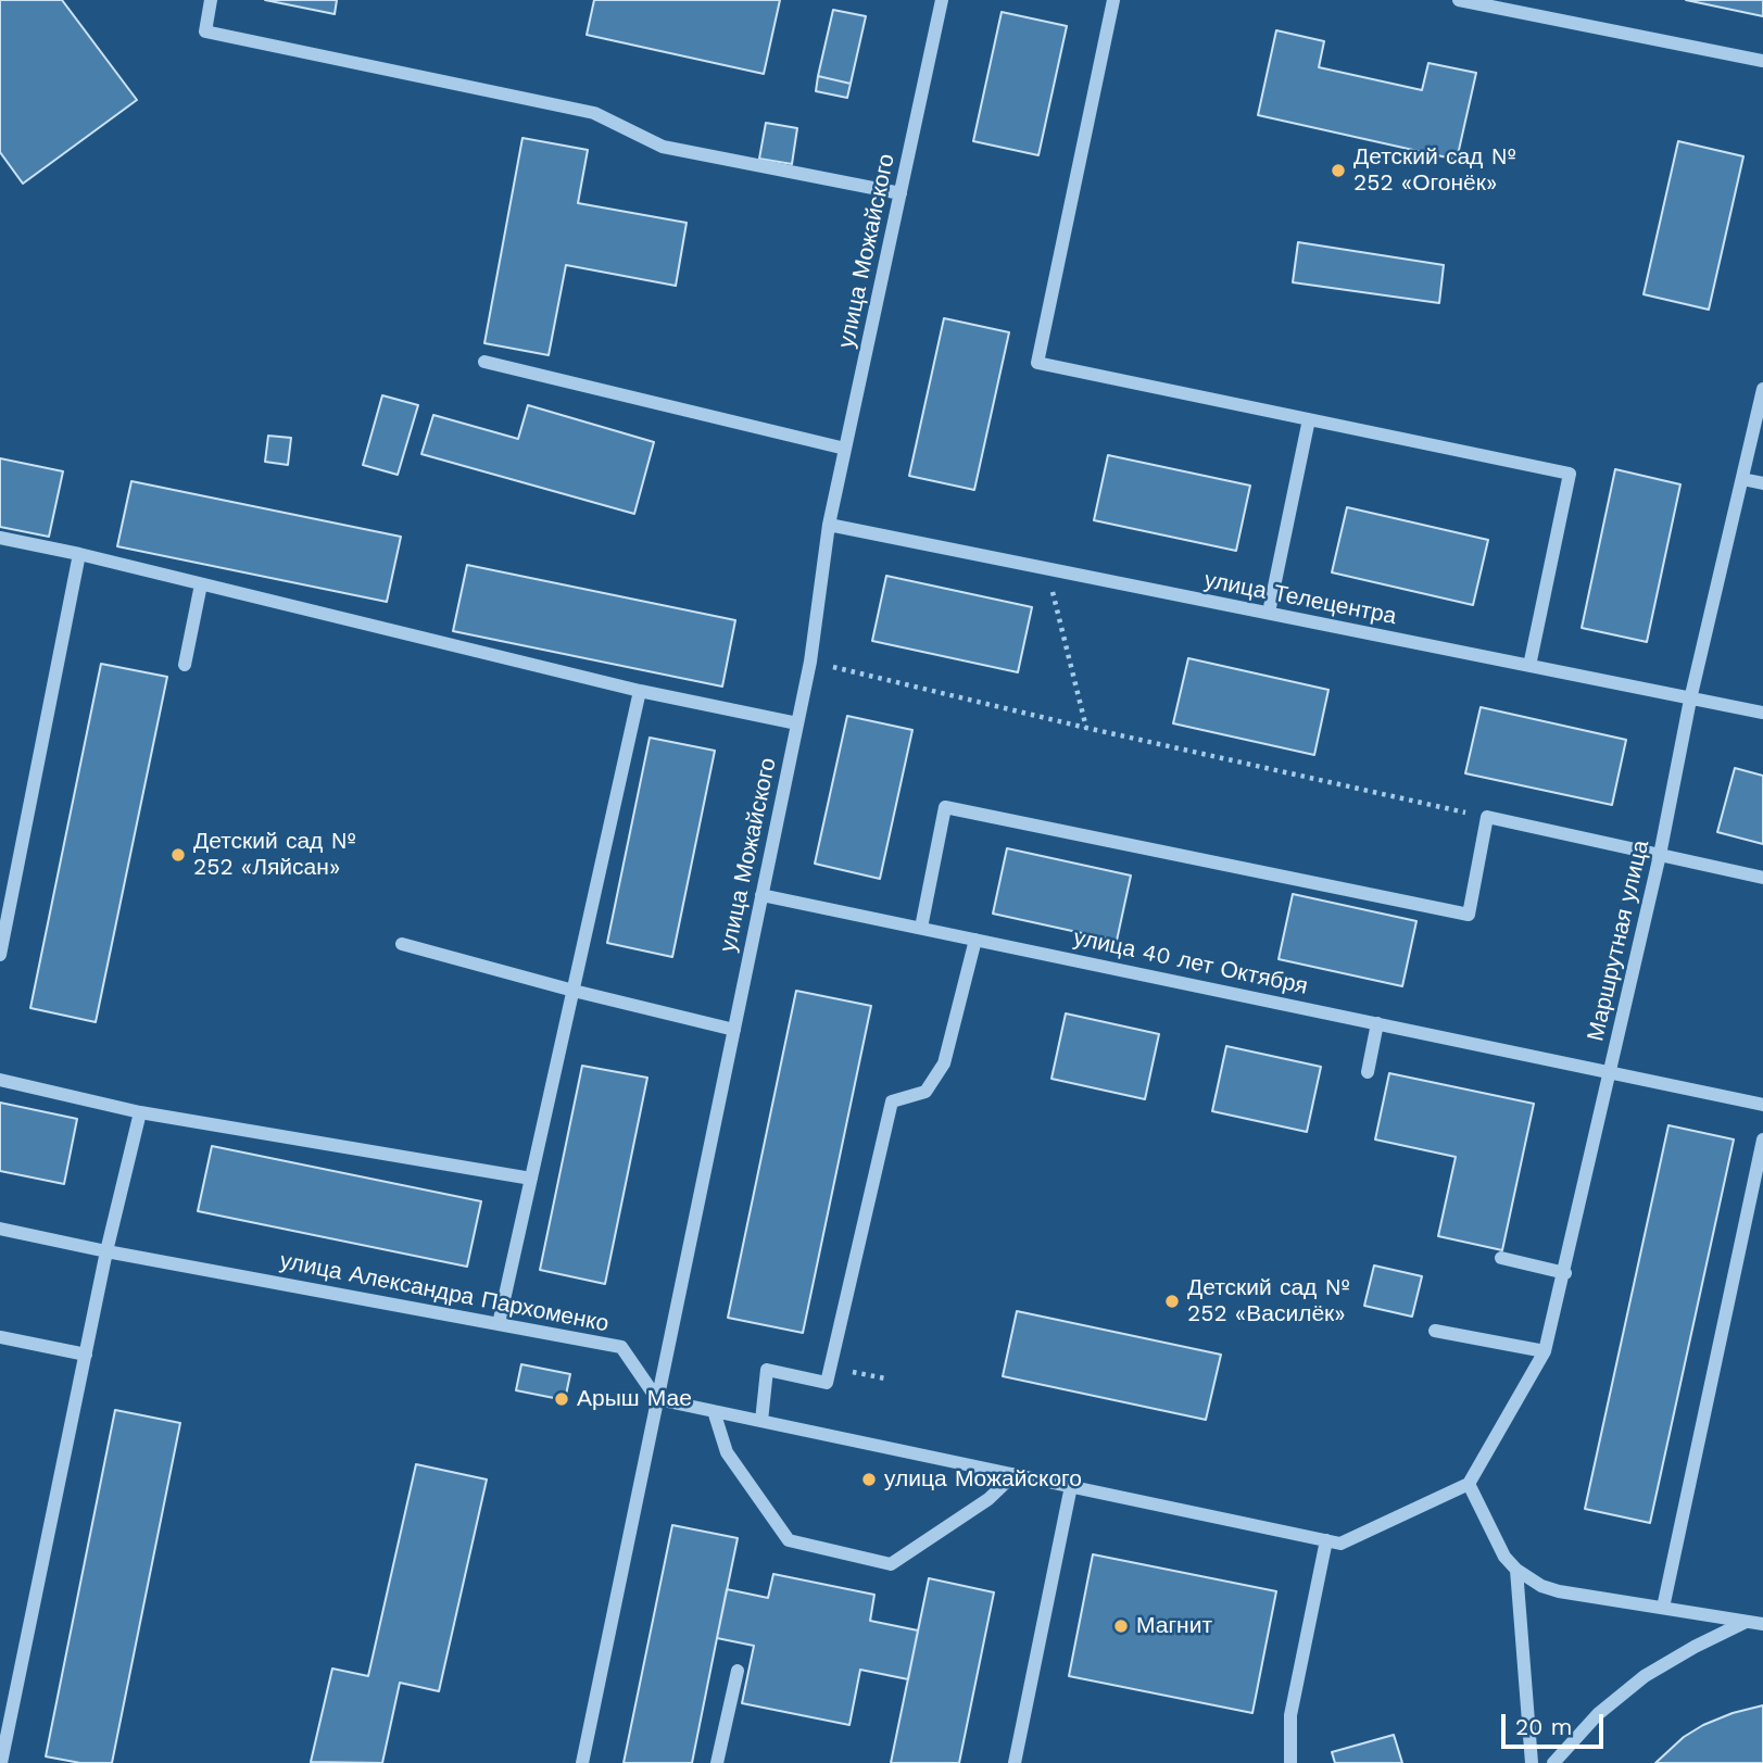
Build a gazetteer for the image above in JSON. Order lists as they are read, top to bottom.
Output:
{
  "streets": {
    "street": [
      "улица Можайского",
      "улица Телецентра",
      "Маршрутная улица",
      "улица 40 лет Октября",
      "улица Александра Пархоменко"
    ]
  },
  "crossings": [
    ["улица Можайского", "улица Телецентра"],
    ["улица Можайского", "улица 40 лет Октября"],
    ["улица Можайского", "улица Александра Пархоменко"],
    ["улица Телецентра", "Маршрутная улица"],
    ["Маршрутная улица", "улица 40 лет Октября"]
  ],
  "places": [
    "Детский сад № 252 «Огонёк»",
    "Детский сад № 252 «Ляйсан»",
    "Детский сад № 252 «Василёк»",
    "Арыш Мае",
    "улица Можайского",
    "Магнит"
  ],
  "scale_bar": "20 m"
}
